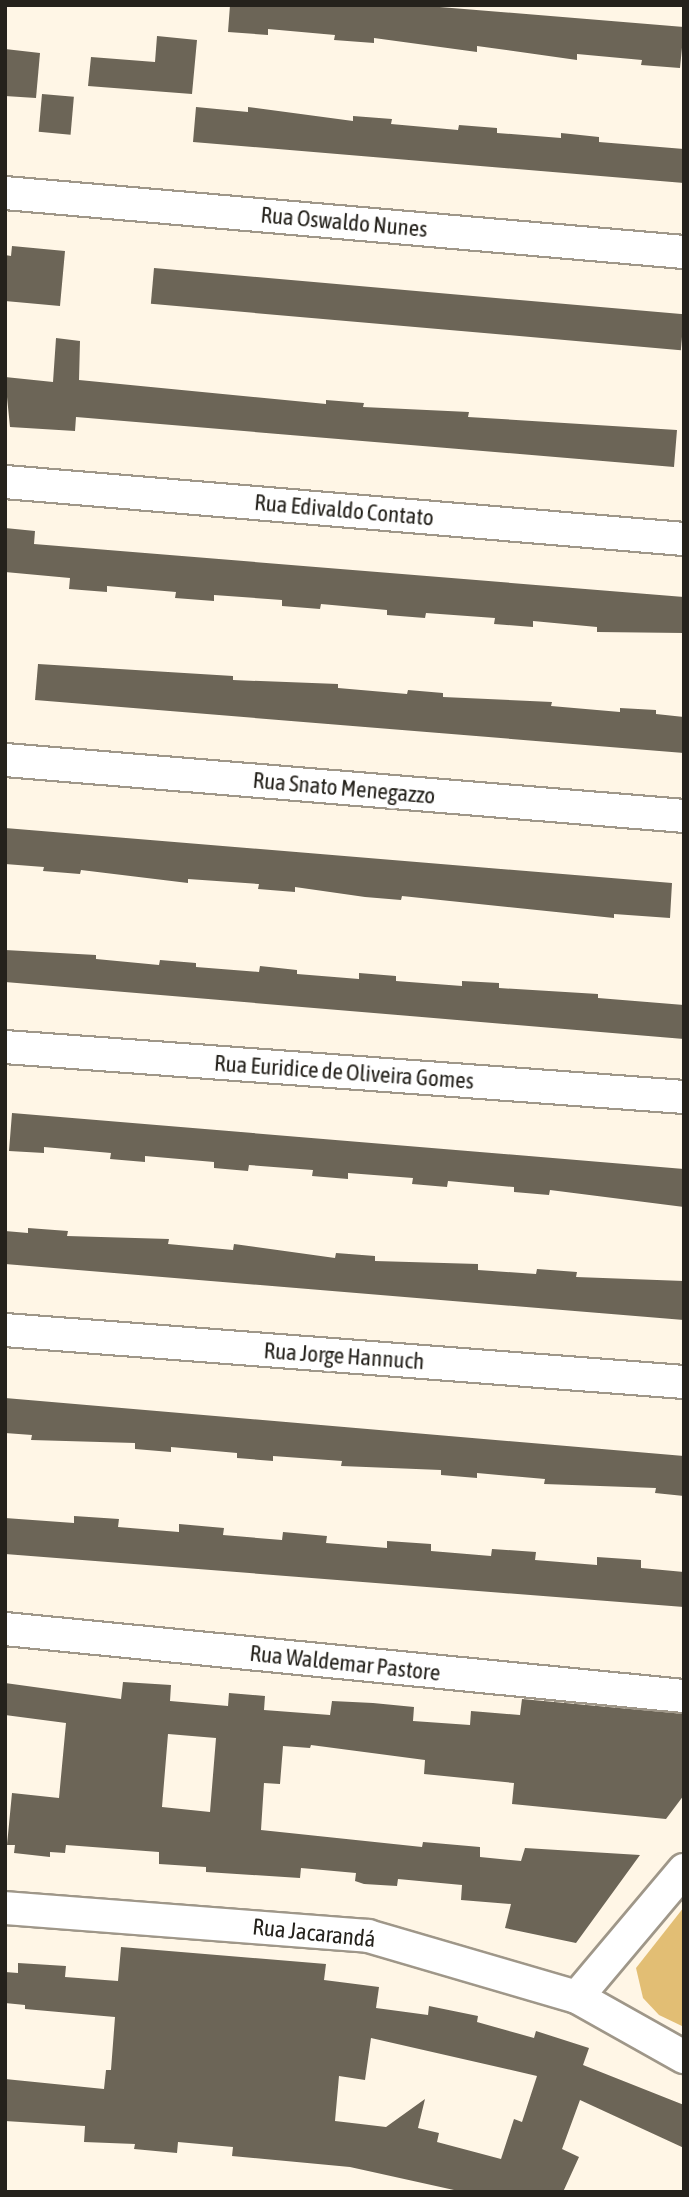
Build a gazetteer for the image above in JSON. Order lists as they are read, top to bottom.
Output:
{
  "streets": {
    "street": [
      "Rua Oswaldo Nunes",
      "Rua Edivaldo Contato",
      "Rua Snato Menegazzo",
      "Rua Euridice de Oliveira Gomes",
      "Rua Jorge Hannuch",
      "Rua Waldemar Pastore",
      "Rua Jacarandá"
    ]
  }
}
